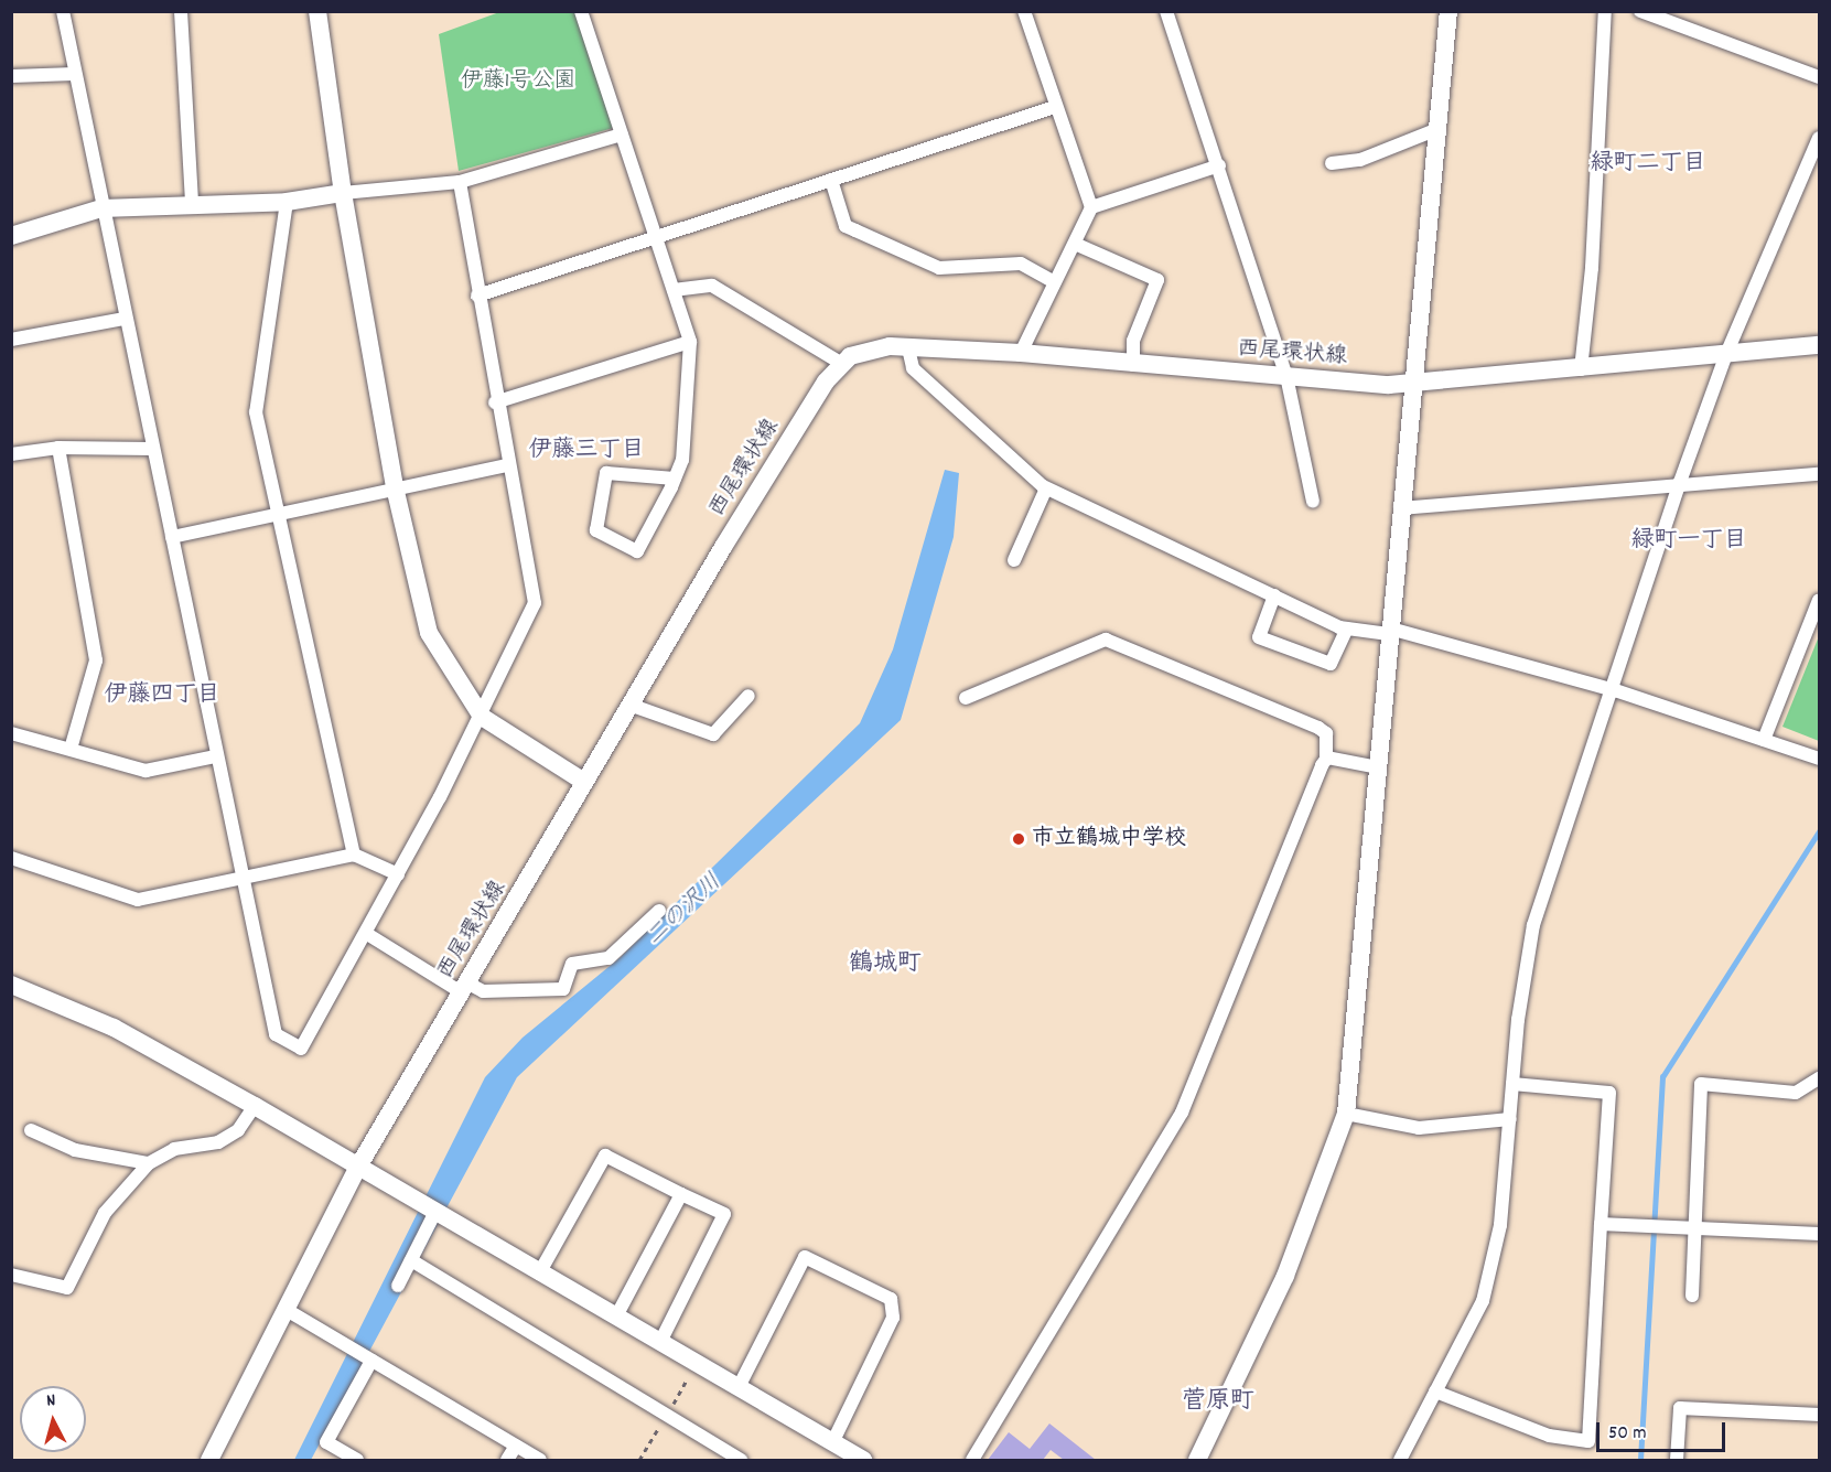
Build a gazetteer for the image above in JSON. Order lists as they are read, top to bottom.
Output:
{
  "streets": {
    "street": ["西尾環状線"]
  },
  "districts": [
    "緑町二丁目",
    "伊藤三丁目",
    "緑町一丁目",
    "伊藤四丁目",
    "鶴城町",
    "菅原町"
  ],
  "water": ["二の沢川"],
  "parks": ["伊藤1号公園"],
  "places": ["市立鶴城中学校"],
  "scale_bar": "50 m",
  "north": "top"
}
